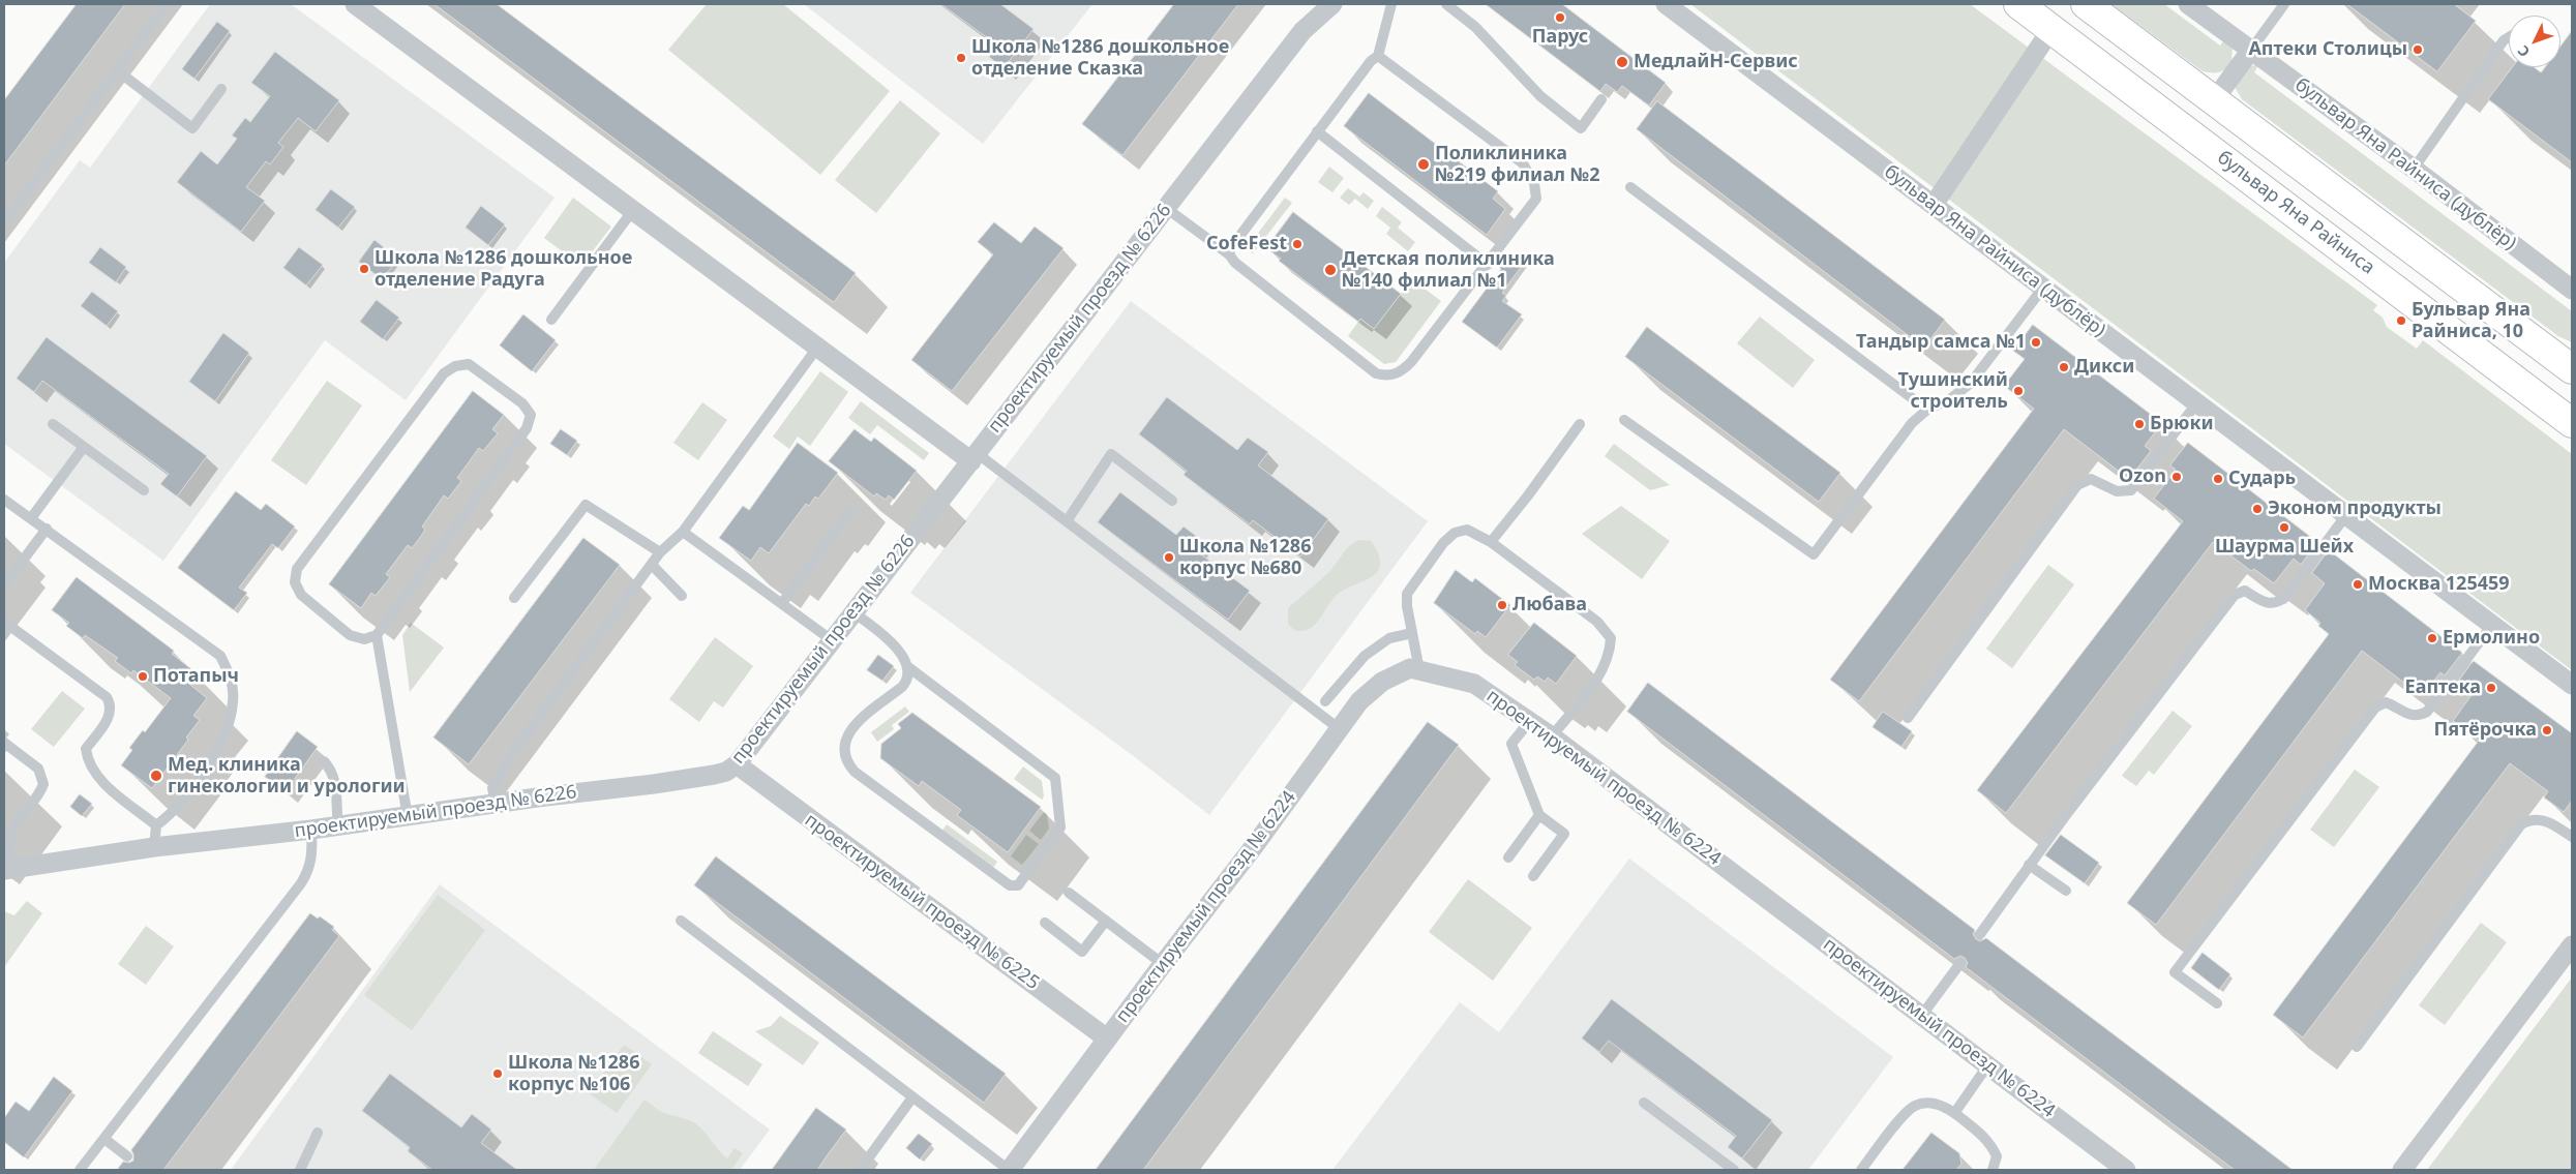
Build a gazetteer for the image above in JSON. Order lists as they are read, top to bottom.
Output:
{
  "streets": {
    "main road": ["бульвар Яна Райниса"],
    "street": [
      "бульвар Яна Райниса (дублёр)",
      "проектируемый проезд № 6226",
      "проектируемый проезд № 6224",
      "проектируемый проезд № 6225"
    ]
  },
  "crossings": [
    ["проектируемый проезд № 6226", "проектируемый проезд № 6225"],
    ["проектируемый проезд № 6224", "проектируемый проезд № 6225"]
  ],
  "places": [
    "Парус",
    "Аптеки Столицы",
    "Школа №1286 дошкольное отделение Сказка",
    "МедлайН-Сервис",
    "Поликлиника №219 филиал №2",
    "CofeFest",
    "Школа №1286 дошкольное отделение Радуга",
    "Детская поликлиника №140 филиал №1",
    "Бульвар Яна Райниса, 10",
    "Тандыр самса №1",
    "Дикси",
    "Тушинский строитель",
    "Брюки",
    "Ozon",
    "Сударь",
    "Эконом продукты",
    "Шаурма Шейх",
    "Школа №1286 корпус №680",
    "Москва 125459",
    "Любава",
    "Ермолино",
    "Потапыч",
    "Еаптека",
    "Пятёрочка",
    "Мед. клиника гинекологии и урологии",
    "Школа №1286 корпус №106"
  ],
  "north": "bottom left"
}
